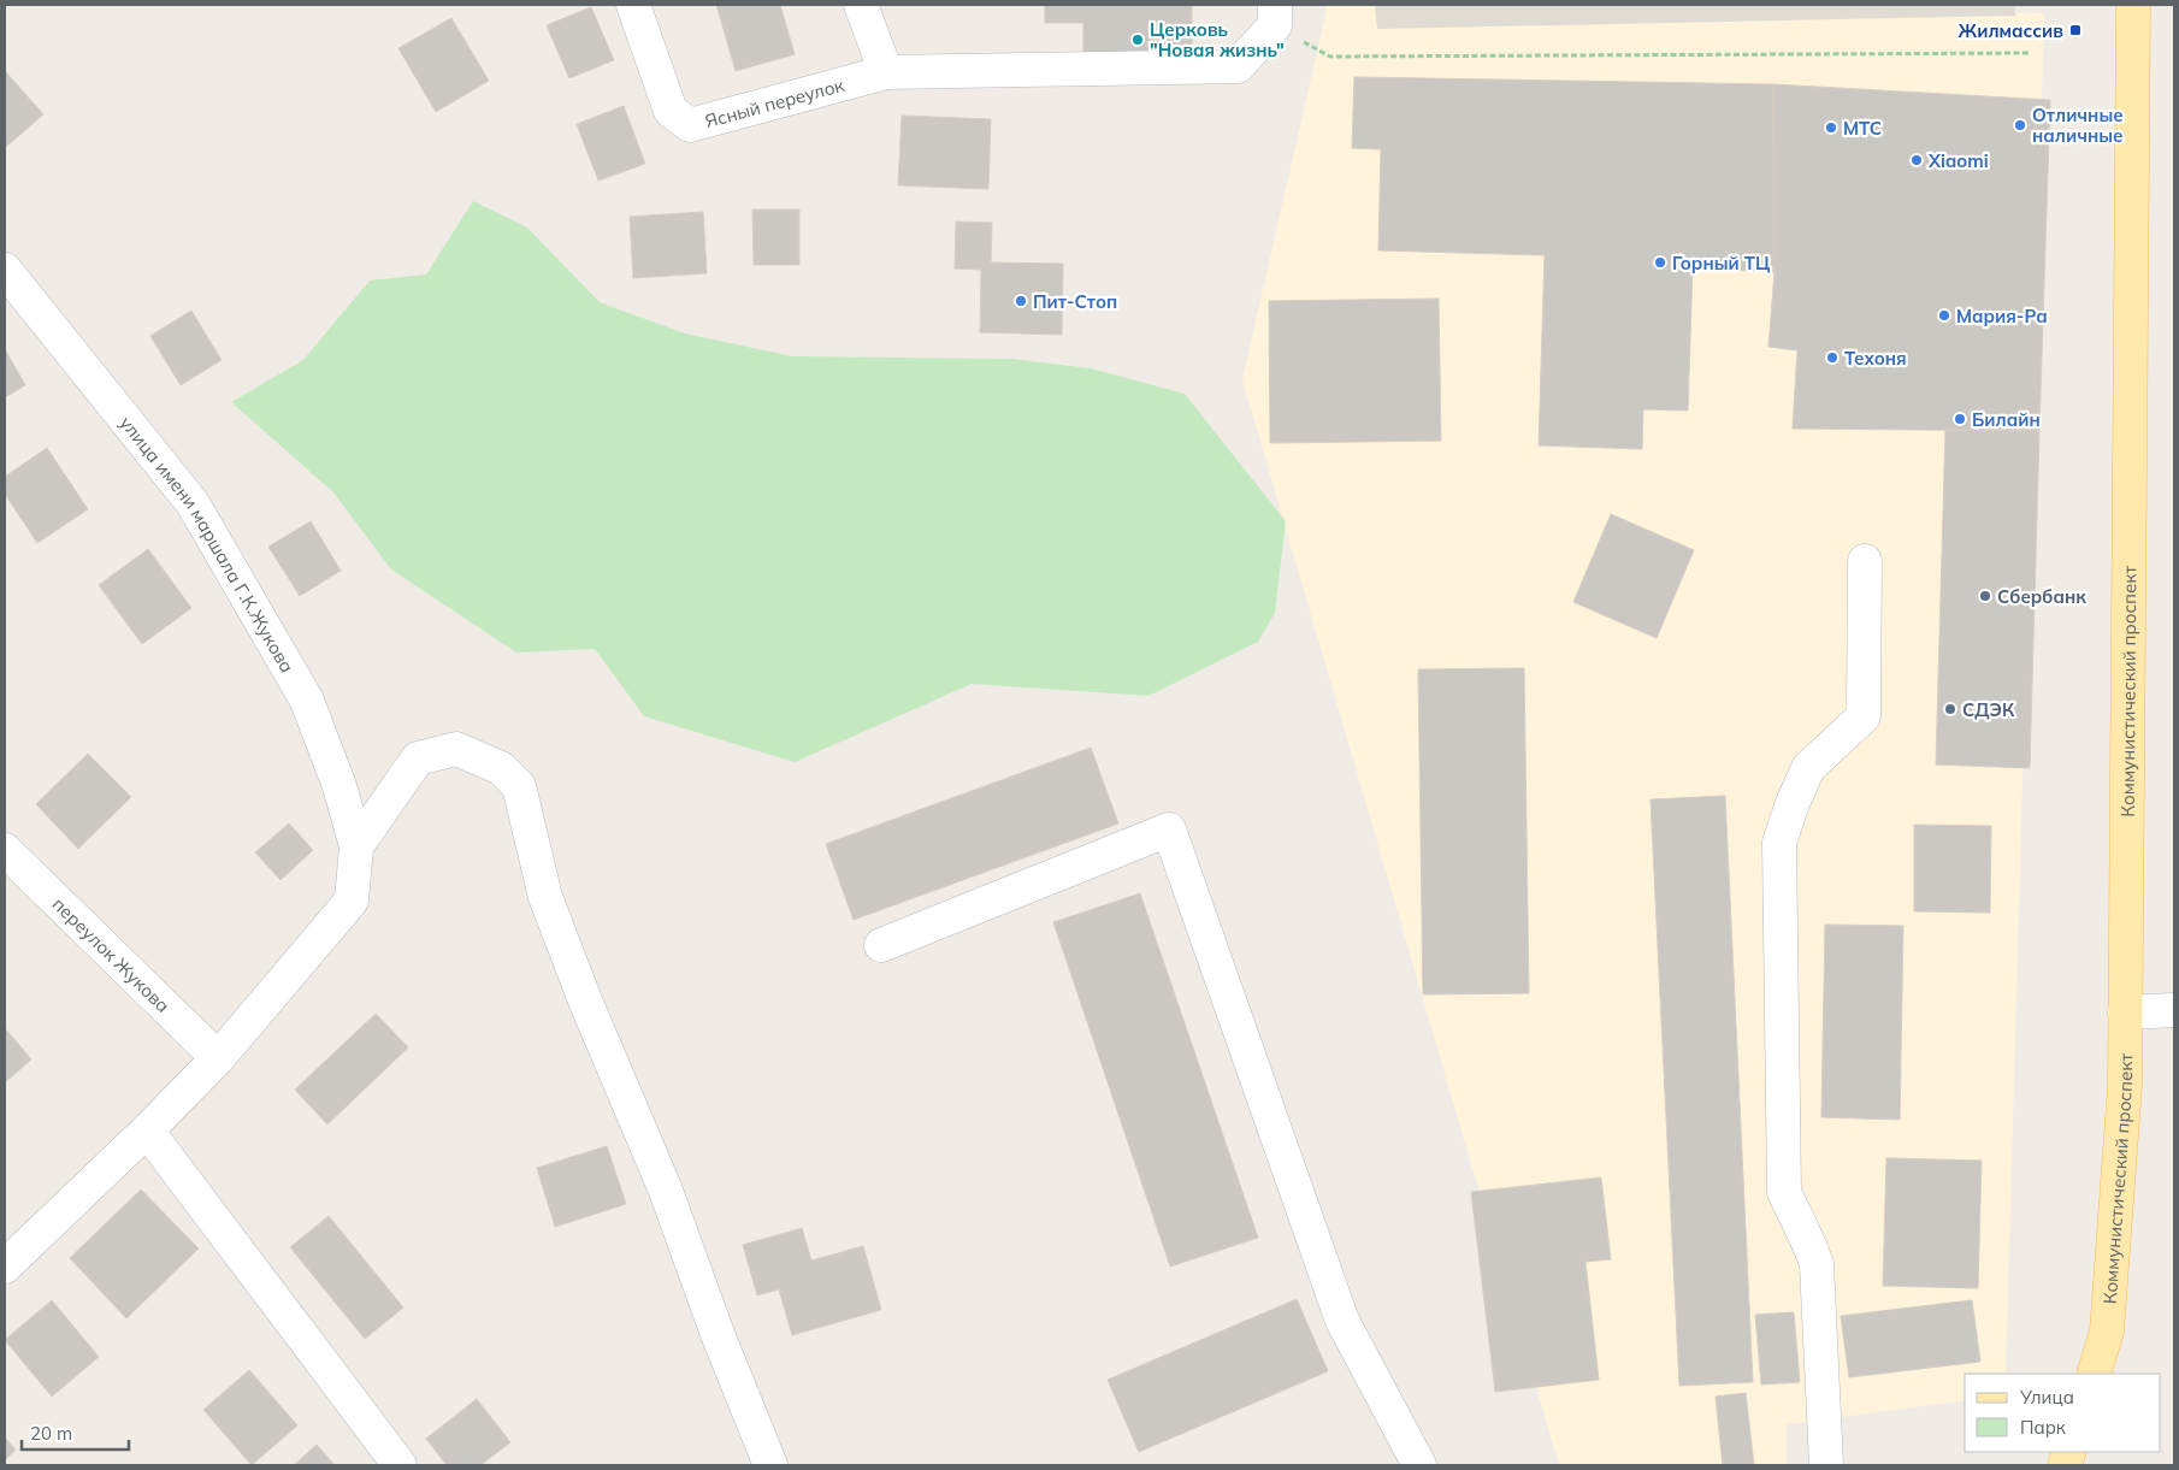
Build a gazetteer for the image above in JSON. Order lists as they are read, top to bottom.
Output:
{
  "streets": {
    "main road": ["Коммунистический проспект"],
    "street": ["Ясный переулок", "улица имени маршала Г.К.Жукова", "переулок Жукова"]
  },
  "places": {
    "transit": ["Жилмассив"],
    "other": [
      "Церковь \"Новая жизнь\"",
      "Отличные наличные",
      "МТС",
      "Xiaomi",
      "Горный ТЦ",
      "Пит-Стоп",
      "Мария-Ра",
      "Техоня",
      "Билайн",
      "Сбербанк",
      "СДЭК"
    ]
  },
  "legend": ["Улица", "Парк"],
  "scale_bar": "20 m"
}
